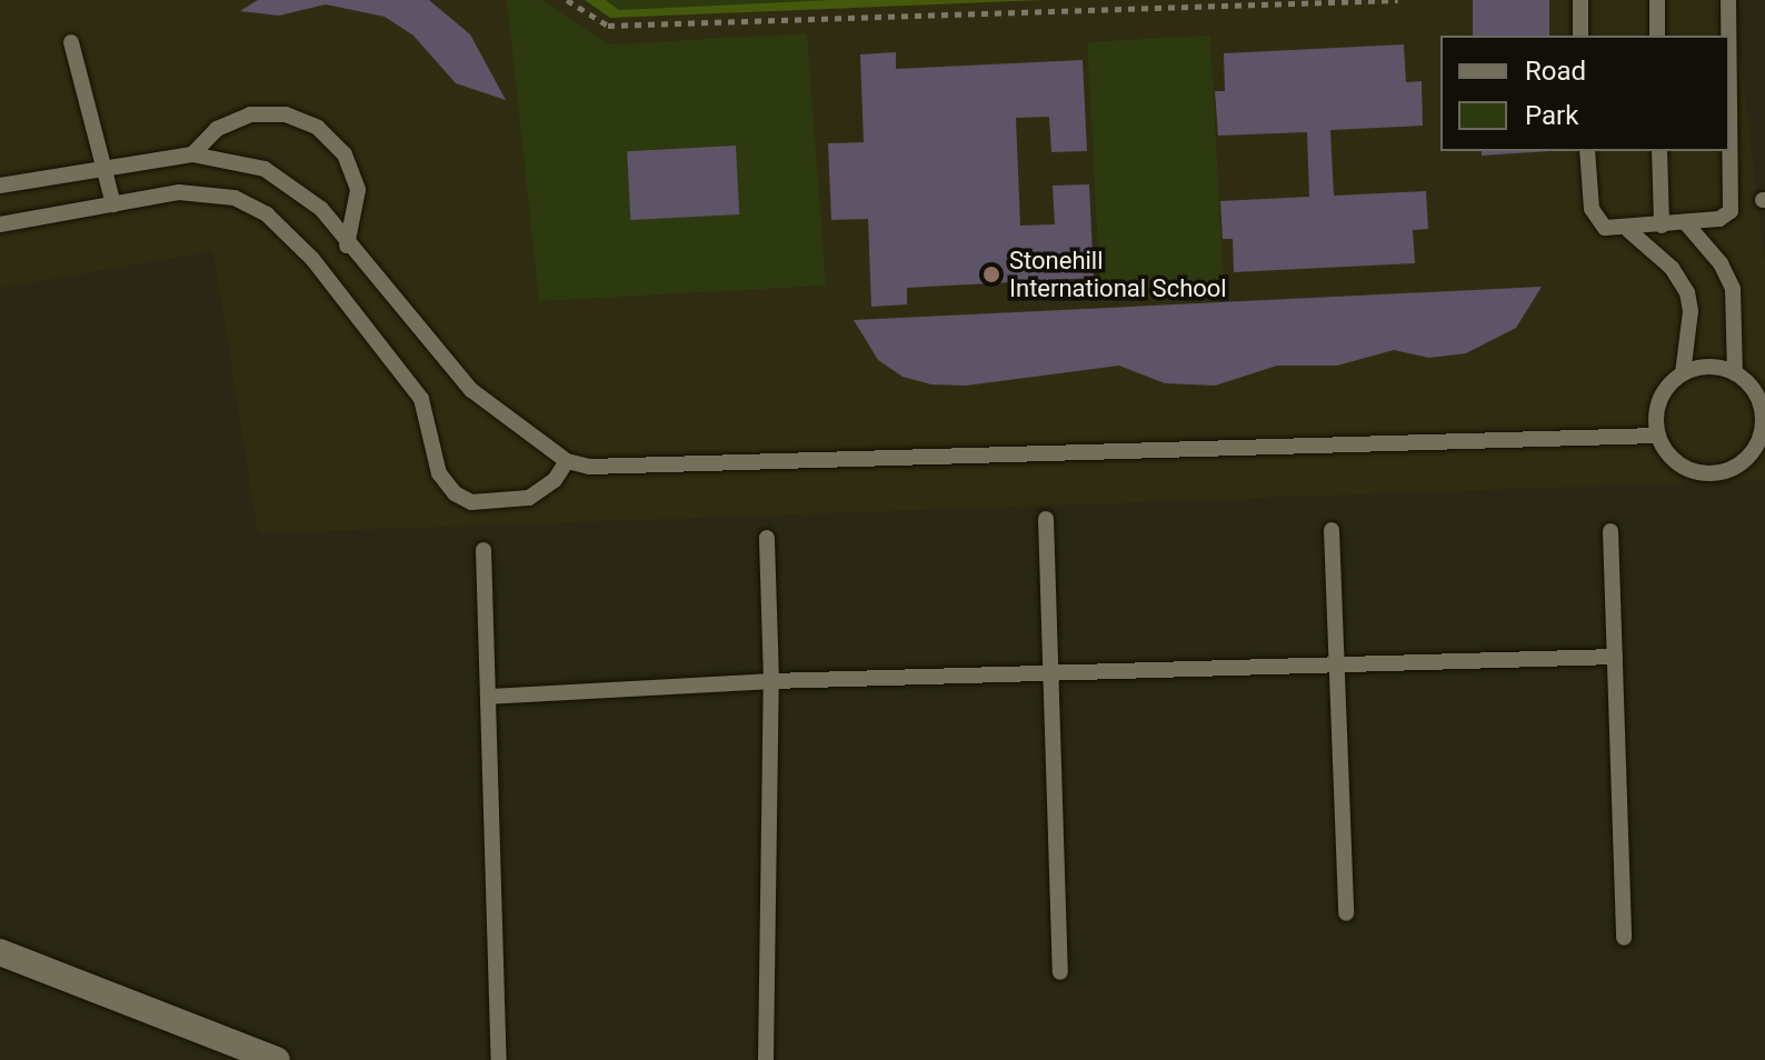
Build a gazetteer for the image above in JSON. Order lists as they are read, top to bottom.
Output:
{
  "places": ["Stonehill International School"],
  "legend": ["Road", "Park"]
}
